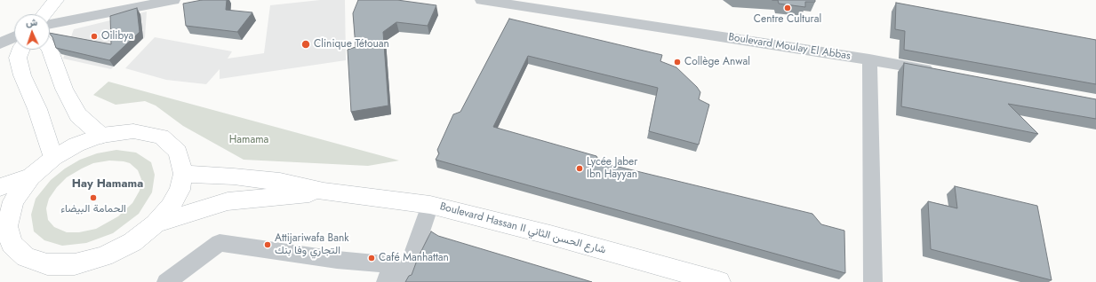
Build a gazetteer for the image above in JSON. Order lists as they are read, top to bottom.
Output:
{
  "streets": {
    "main road": ["Boulevard Hassan II شارع الحسن الثاني"],
    "street": ["Boulevard Moulay El Abbas"]
  },
  "districts": ["Hay Hamama"],
  "parks": ["Hamama"],
  "places": [
    "Centre Cultural",
    "Oilibya",
    "Clinique Tétouan",
    "Collège Anwal",
    "Lycée Jaber Ibn Hayyan",
    "الحمامة البيضاء",
    "Attijariwafa Bank التجاري وفا بنك",
    "Café Manhattan"
  ],
  "north": "top"
}
